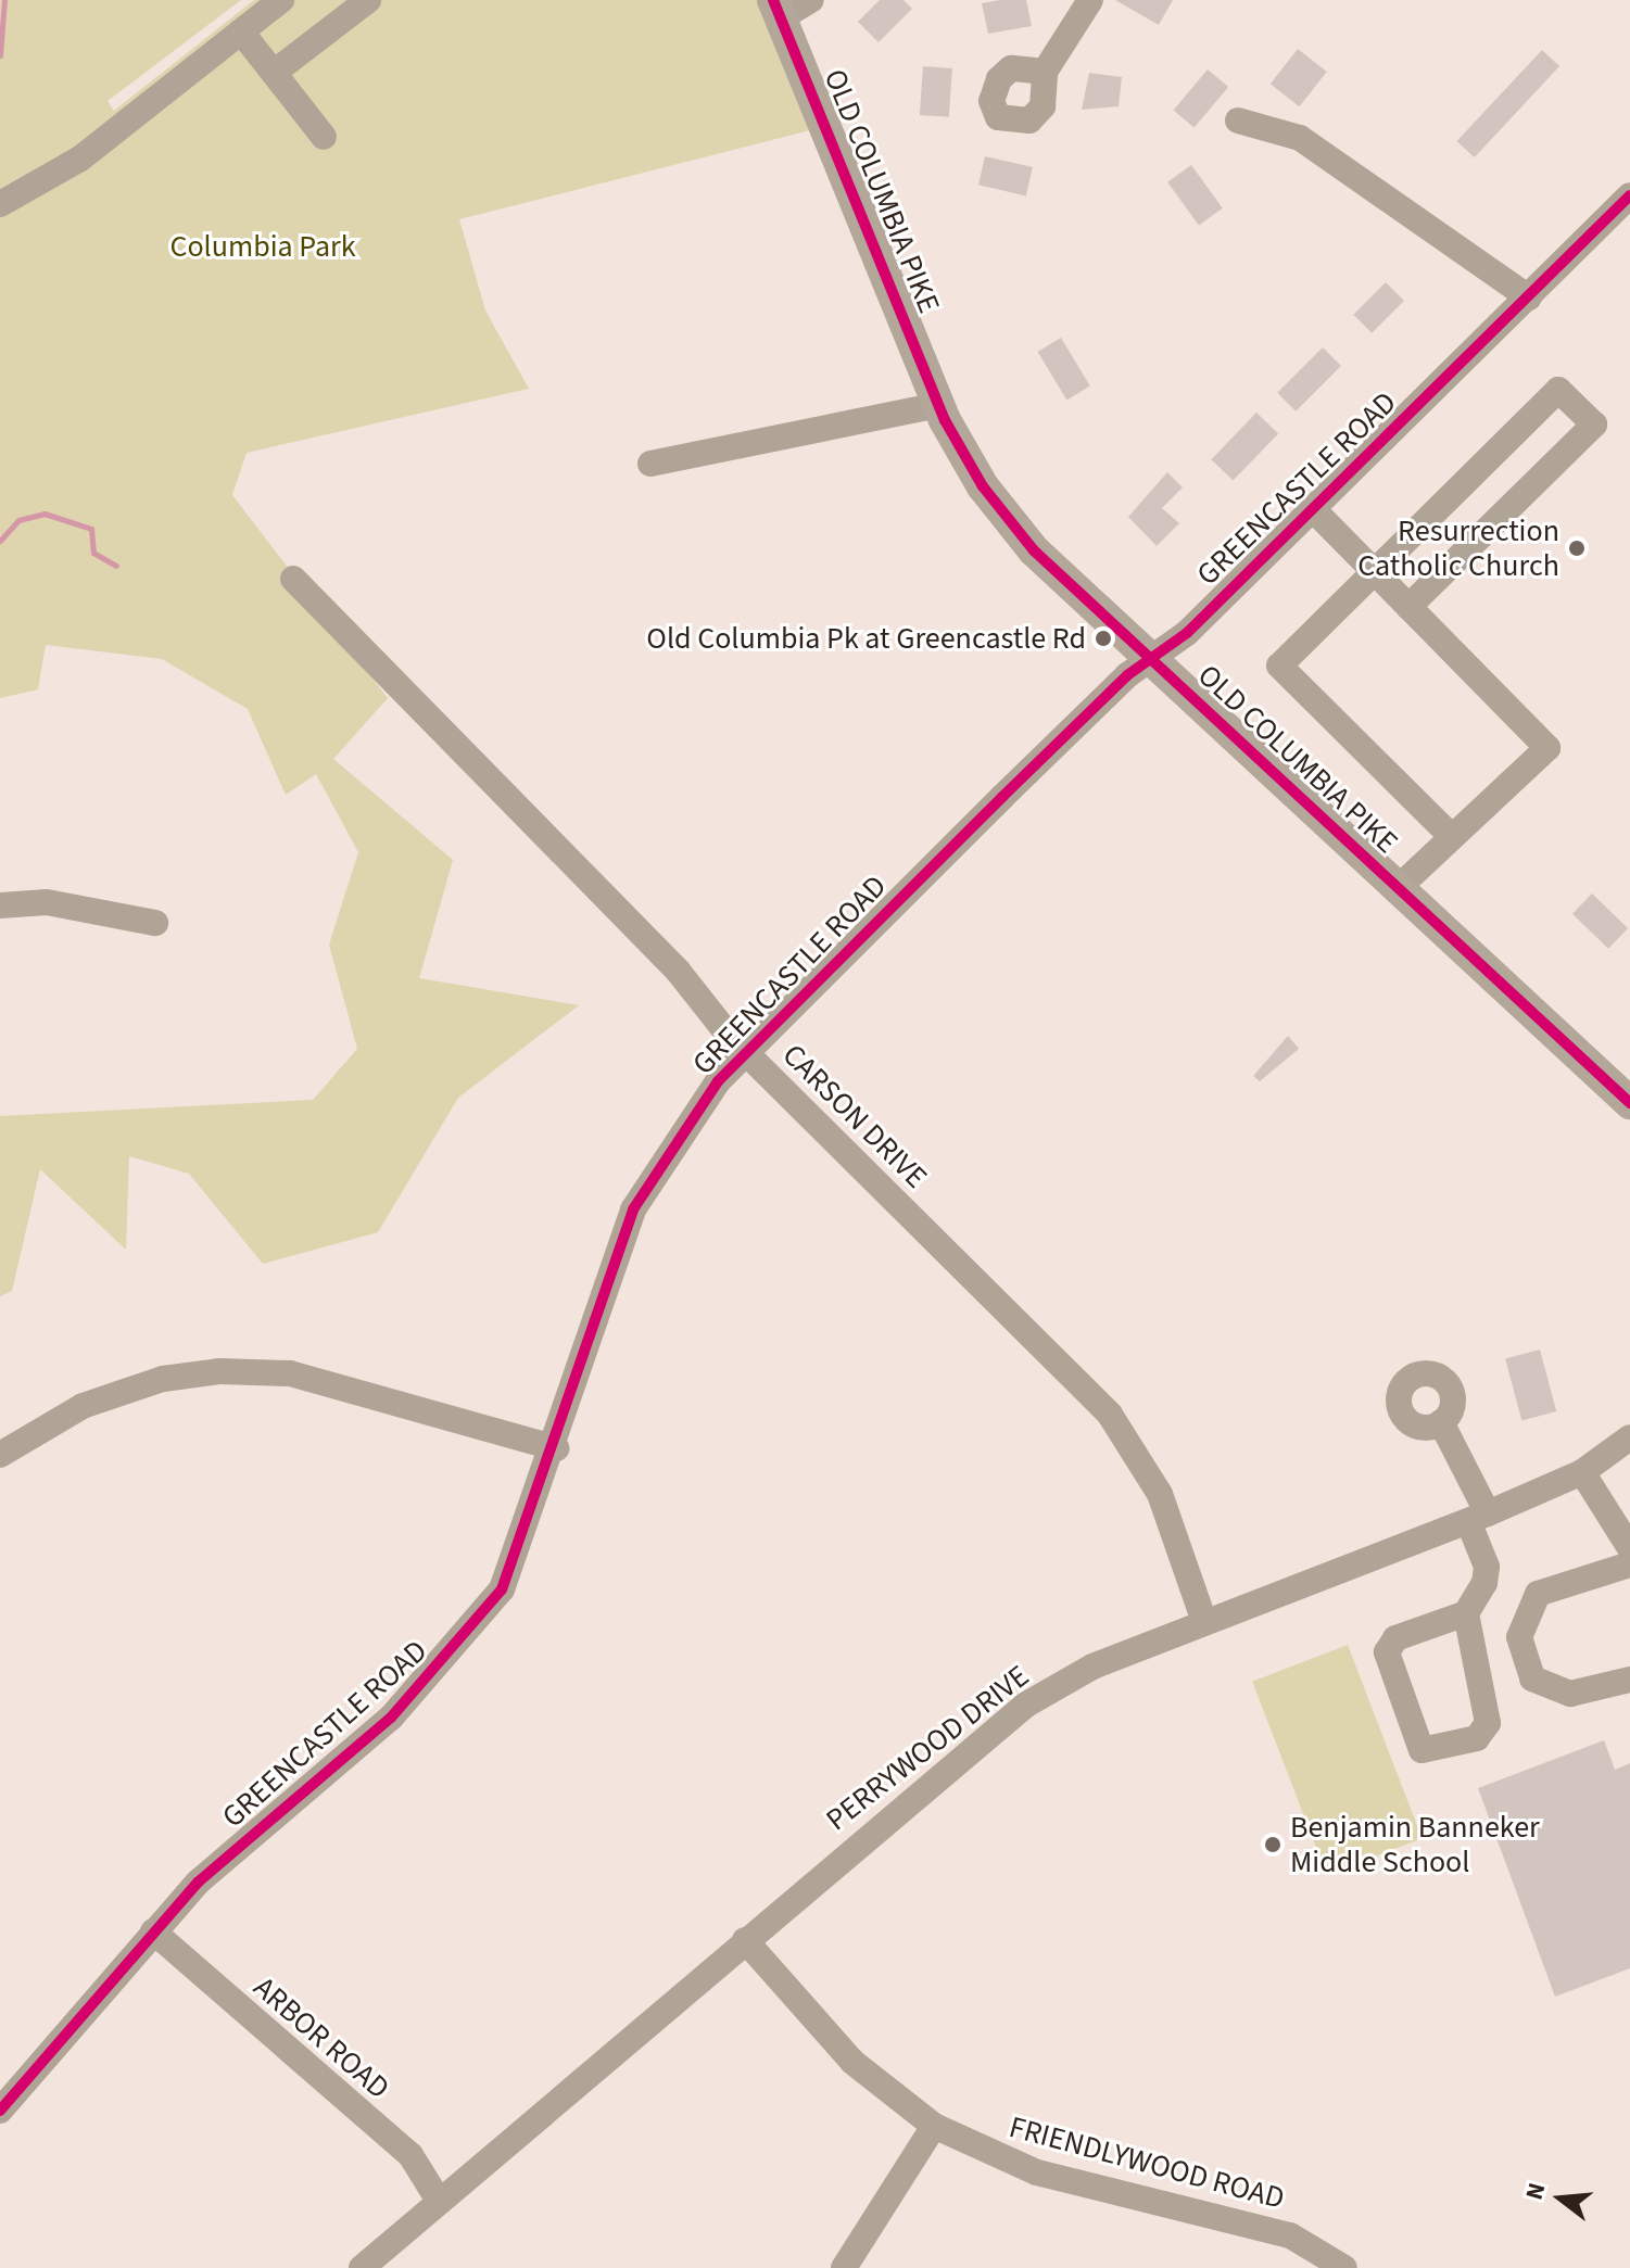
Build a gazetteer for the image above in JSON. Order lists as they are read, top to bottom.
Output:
{
  "streets": {
    "main road": ["OLD COLUMBIA PIKE"],
    "street": [
      "GREENCASTLE ROAD",
      "CARSON DRIVE",
      "PERRYWOOD DRIVE",
      "ARBOR ROAD",
      "FRIENDLYWOOD ROAD"
    ]
  },
  "crossings": [
    ["OLD COLUMBIA PIKE", "GREENCASTLE ROAD"],
    ["GREENCASTLE ROAD", "CARSON DRIVE"],
    ["GREENCASTLE ROAD", "ARBOR ROAD"],
    ["CARSON DRIVE", "PERRYWOOD DRIVE"],
    ["PERRYWOOD DRIVE", "ARBOR ROAD"],
    ["PERRYWOOD DRIVE", "FRIENDLYWOOD ROAD"]
  ],
  "parks": ["Columbia Park"],
  "places": ["Resurrection Catholic Church", "Old Columbia Pk at Greencastle Rd", "Benjamin Banneker Middle School"],
  "north": "left"
}
